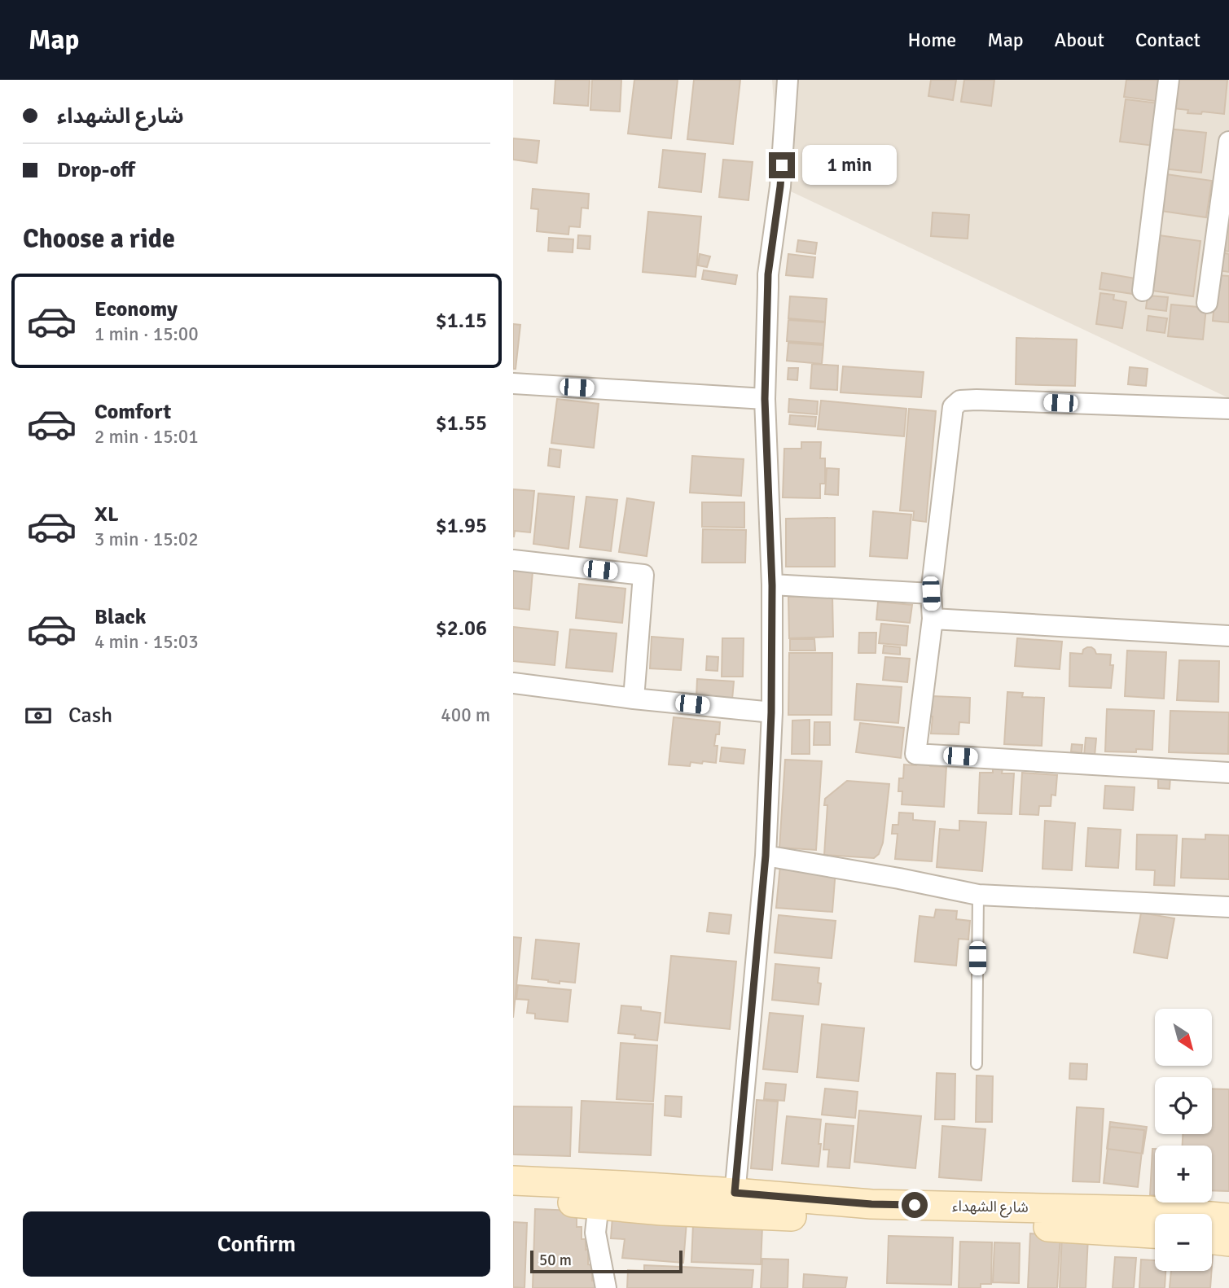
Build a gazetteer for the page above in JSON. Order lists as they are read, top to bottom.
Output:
{
  "streets": {
    "main road": ["شارع الشهداء"]
  },
  "scale_bar": "50 m",
  "north": "bottom right",
  "page": {
    "header": "Map",
    "nav": [
      "Home",
      "Map",
      "About",
      "Contact"
    ],
    "banner": ["شارع الشهداء", "Drop-off"],
    "bubble": "1 min",
    "heading": "Choose a ride",
    "list": [
      {
        "name": "Economy",
        "note": "1 min · 15:00",
        "value": "$1.15"
      },
      {
        "name": "Comfort",
        "note": "2 min · 15:01",
        "value": "$1.55"
      },
      {
        "name": "XL",
        "note": "3 min · 15:02",
        "value": "$1.95"
      },
      {
        "name": "Black",
        "note": "4 min · 15:03",
        "value": "$2.06"
      }
    ],
    "pay": ["Cash", "400 m"],
    "map_buttons": ["+", "−"],
    "buttons": "Confirm",
    "scale": "50 m"
  }
}
